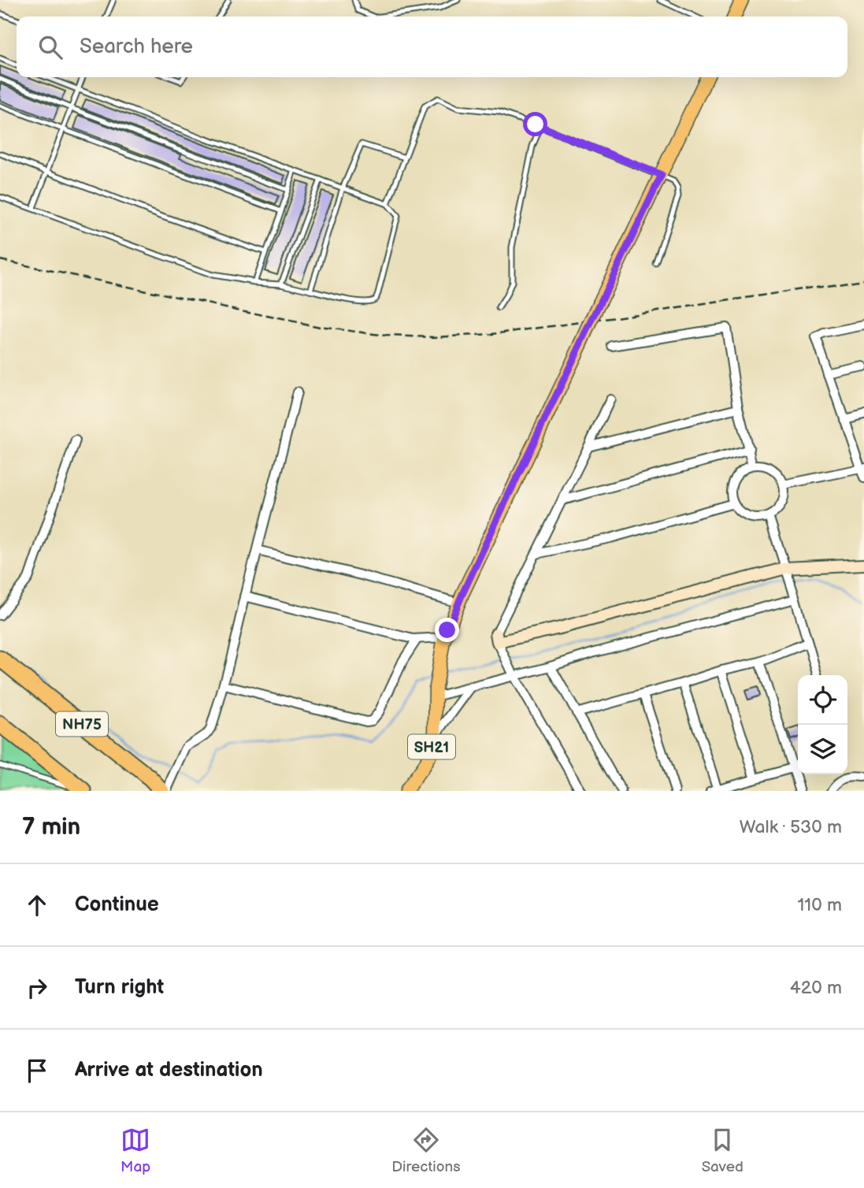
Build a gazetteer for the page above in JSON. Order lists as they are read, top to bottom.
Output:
{
  "streets": {
    "highway": ["NH75"],
    "main road": ["SH21"]
  },
  "page": {
    "search": "Search here",
    "heading": ["7 min", "Walk · 530 m"],
    "list": [
      ["Continue", "110 m"],
      ["Turn right", "420 m"],
      "Arrive at destination"
    ],
    "nav": ["Map", "Directions", "Saved"]
  }
}
